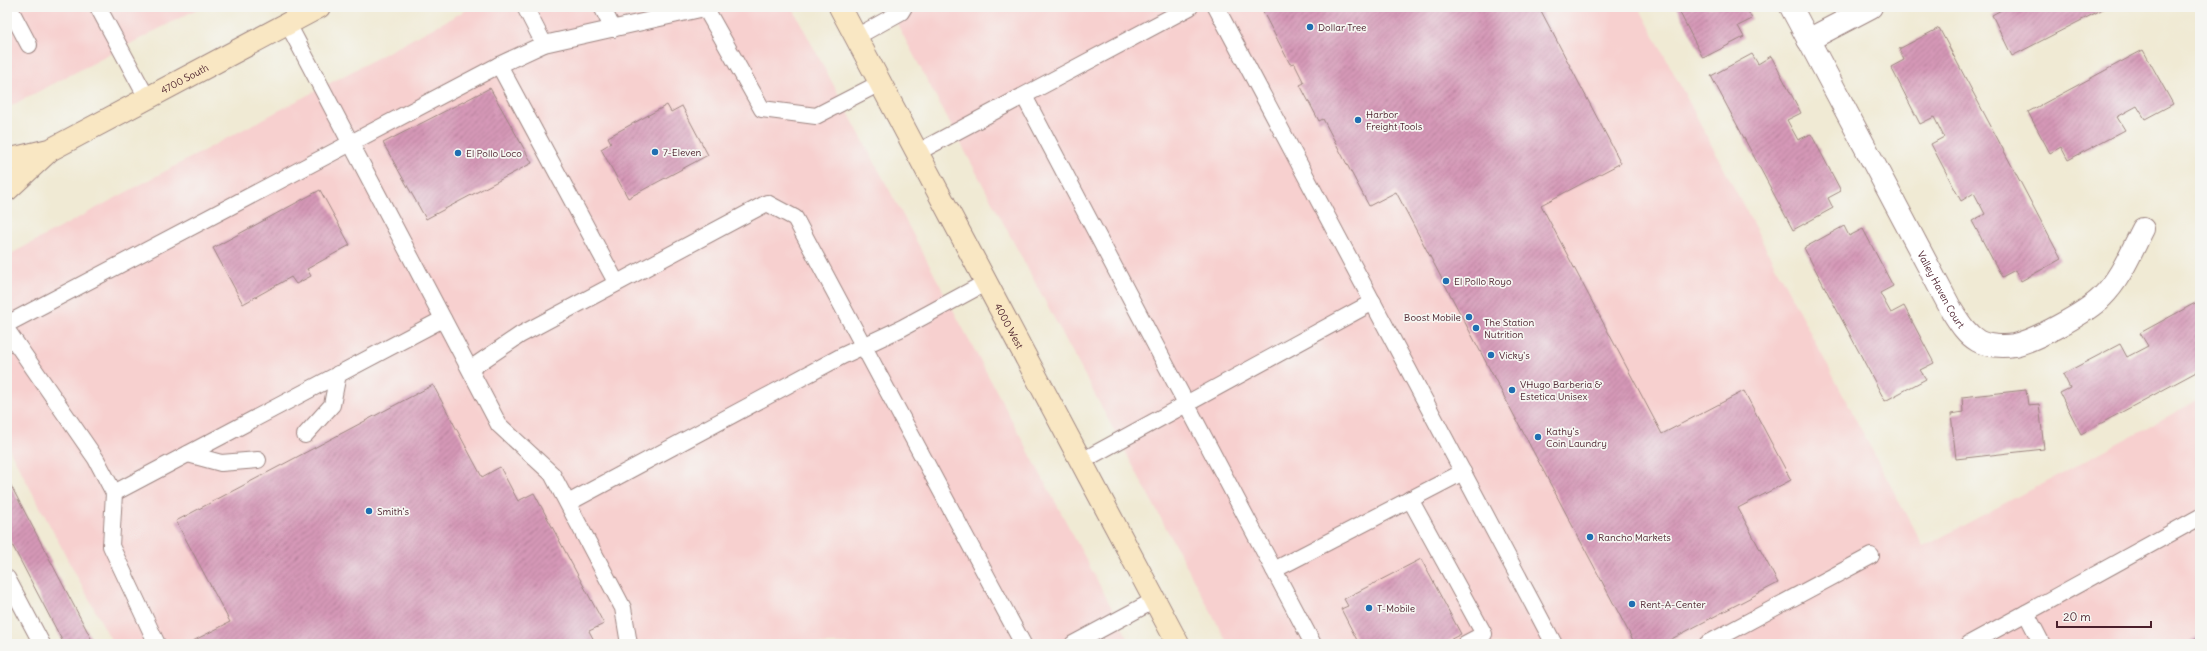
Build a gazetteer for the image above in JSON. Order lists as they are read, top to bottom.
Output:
{
  "streets": {
    "street": ["4700 South", "Valley Haven Court", "4000 West"]
  },
  "places": [
    "Dollar Tree",
    "Harbor Freight Tools",
    "7-Eleven",
    "El Pollo Loco",
    "El Pollo Royo",
    "Boost Mobile",
    "The Station Nutrition",
    "Vicky's",
    "VHugo Barberia & Estetica Unisex",
    "Kathy's Coin Laundry",
    "Smith's",
    "Rancho Markets",
    "Rent-A-Center",
    "T-Mobile"
  ],
  "scale_bar": "20 m"
}
